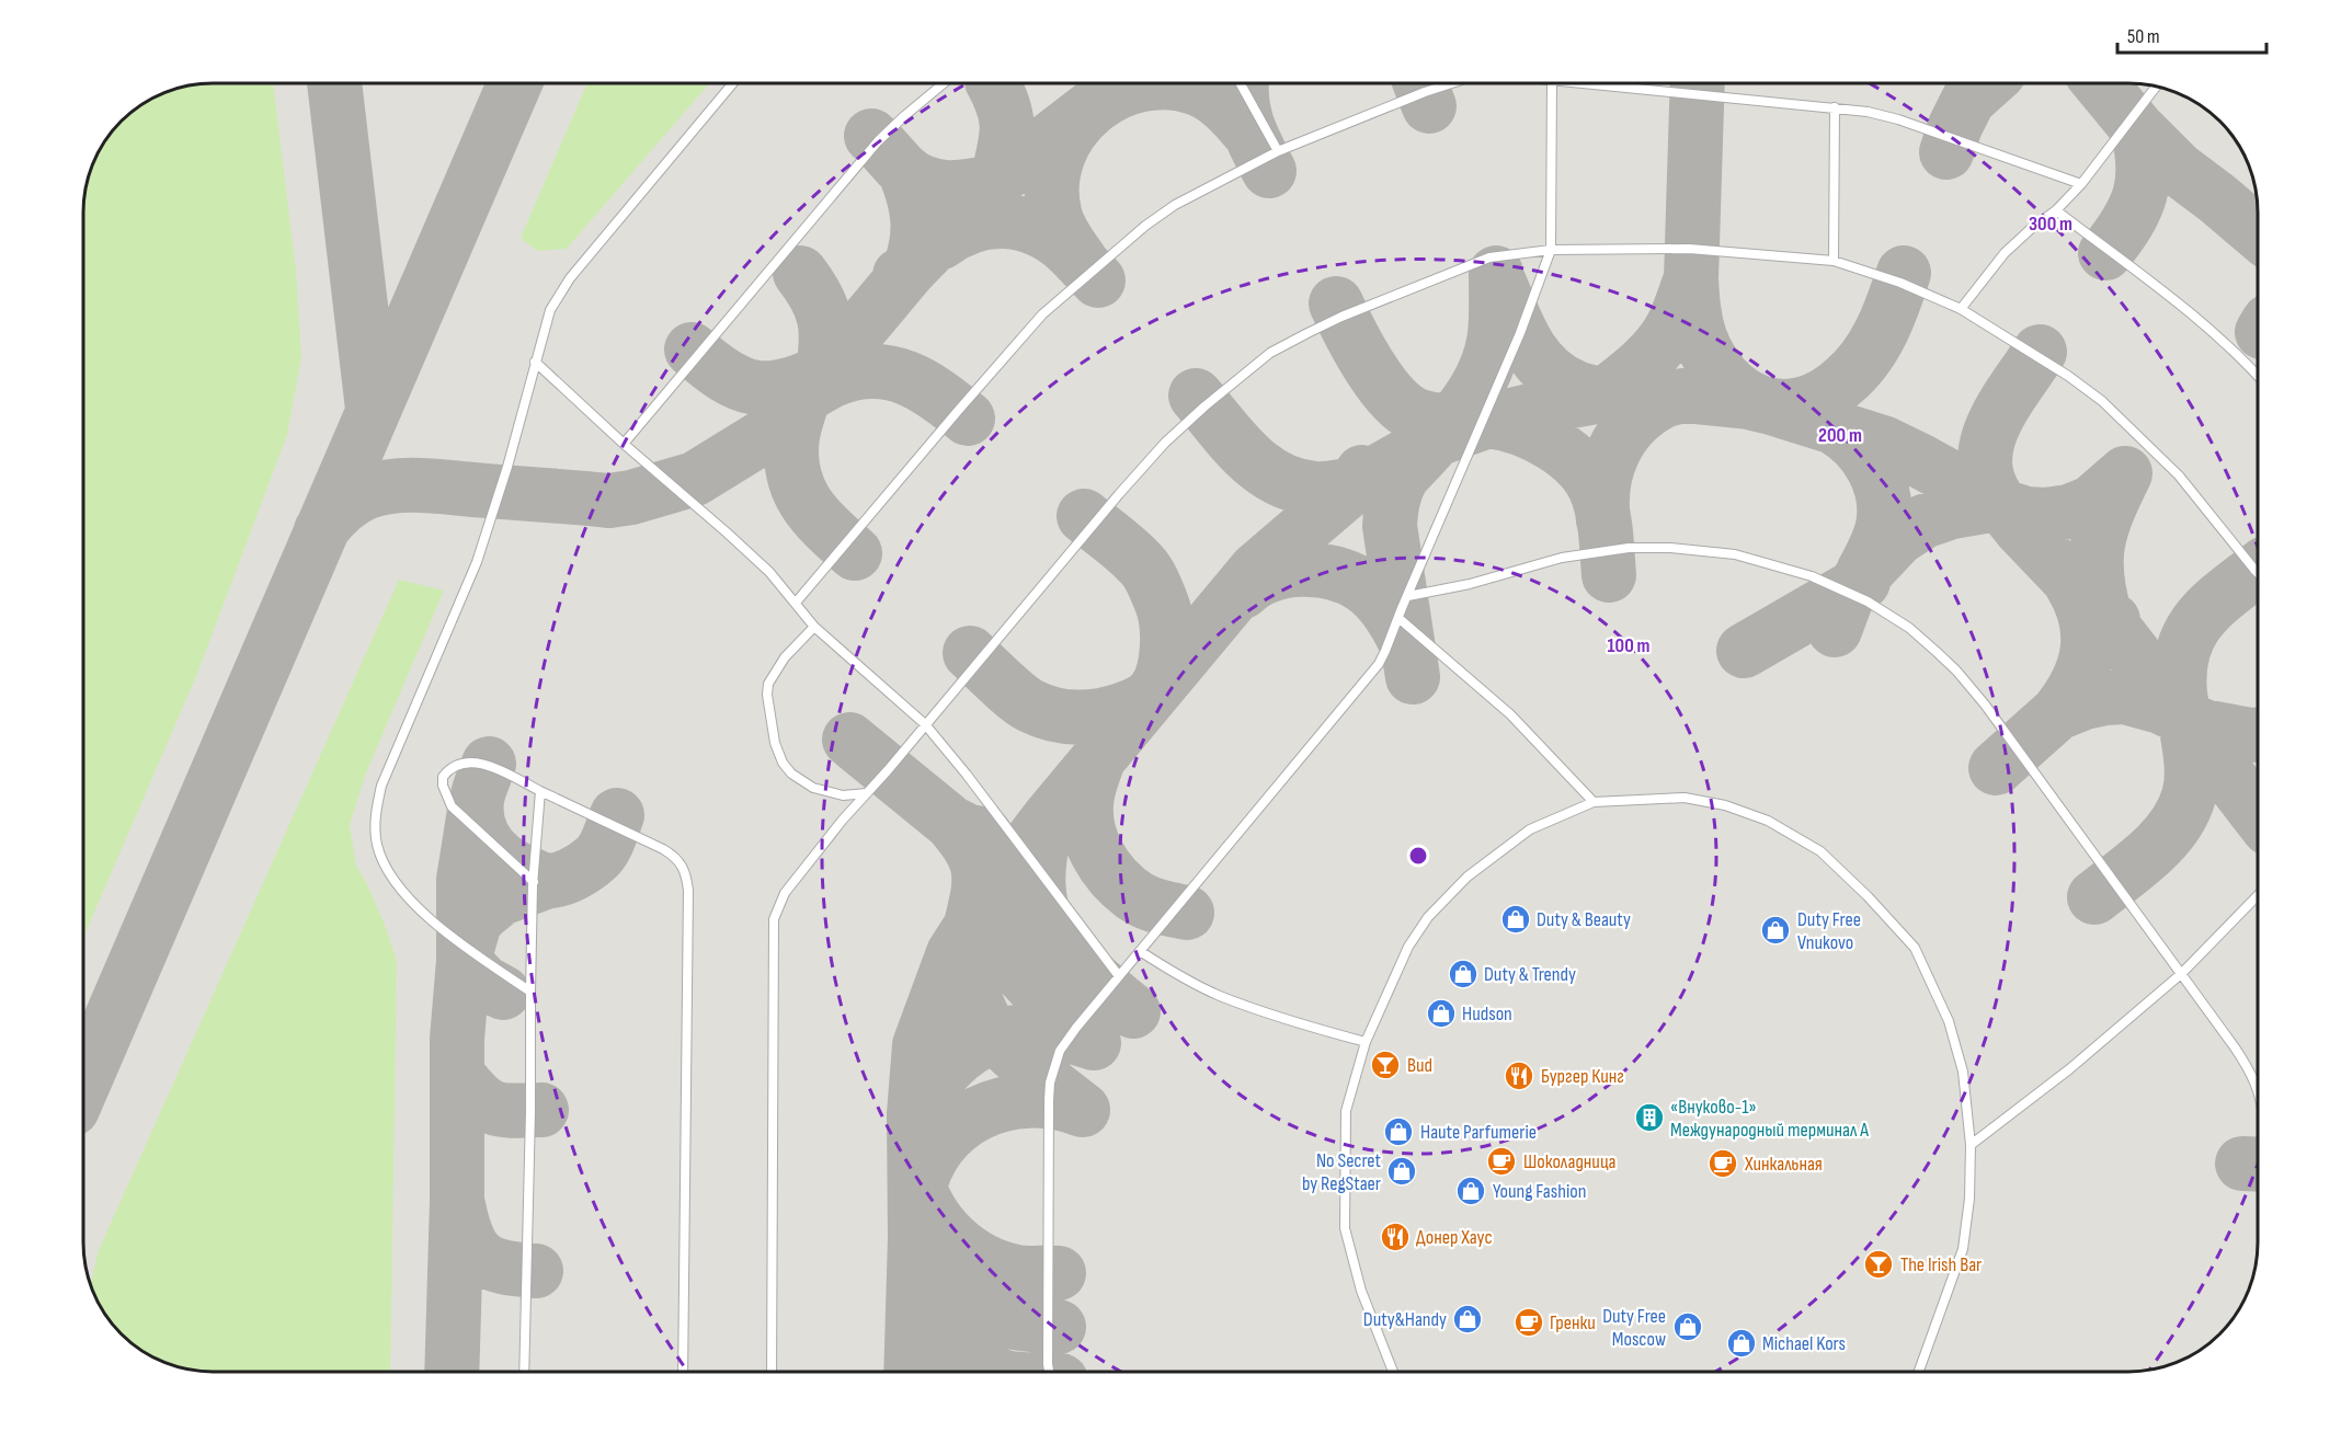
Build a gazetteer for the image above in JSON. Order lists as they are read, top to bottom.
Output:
{
  "places": {
    "shop": [
      "Duty & Beauty",
      "Duty Free Vnukovo",
      "Duty & Trendy",
      "Hudson",
      "Haute Parfumerie",
      "No Secret by RegStaer",
      "Young Fashion",
      "Duty&Handy",
      "Duty Free Moscow",
      "Michael Kors"
    ],
    "bar": ["Bud", "The Irish Bar"],
    "restaurant": ["Бургер Кинг", "Донер Хаус"],
    "building": ["«Внуково-1» Международный терминал А"],
    "cafe": ["Шоколадница", "Хинкальная", "Гренки"]
  },
  "scale_bar": "50 m",
  "rings": ["300 m", "200 m", "100 m"]
}
